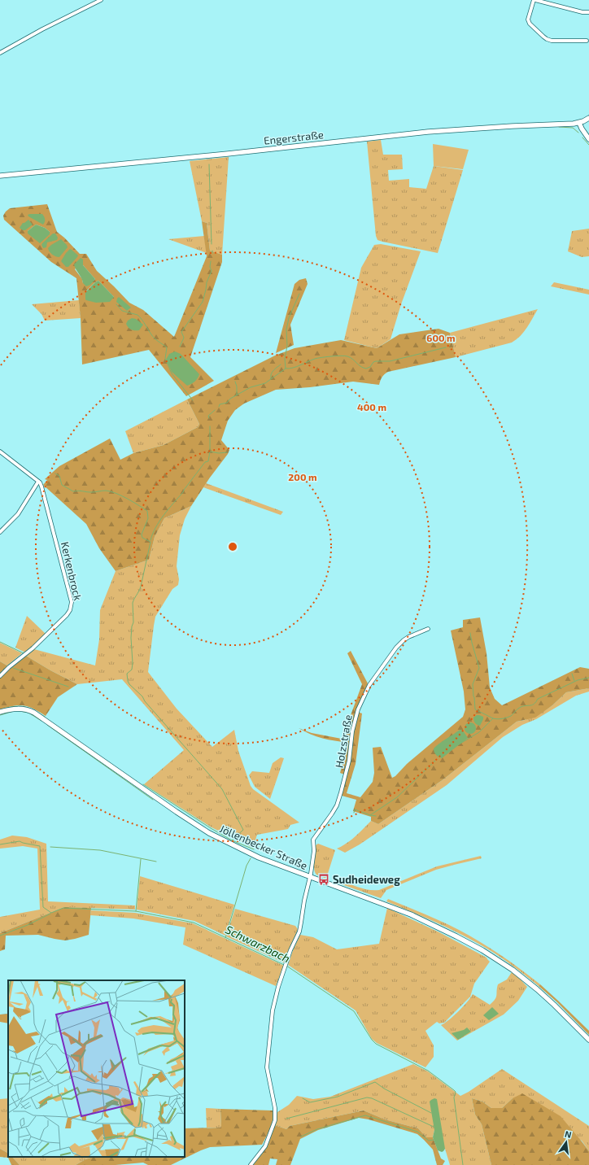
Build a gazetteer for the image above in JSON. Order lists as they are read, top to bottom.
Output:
{
  "streets": {
    "street": [
      "Engerstraße",
      "Kerkenbrock",
      "Holzstraße",
      "Jöllenbecker Straße"
    ]
  },
  "crossings": [
    ["Holzstraße", "Jöllenbecker Straße"]
  ],
  "water": ["Schwarzbach"],
  "places": {
    "bus stop": ["Sudheideweg"]
  },
  "north": "top",
  "rings": ["600 m", "400 m", "200 m"]
}
